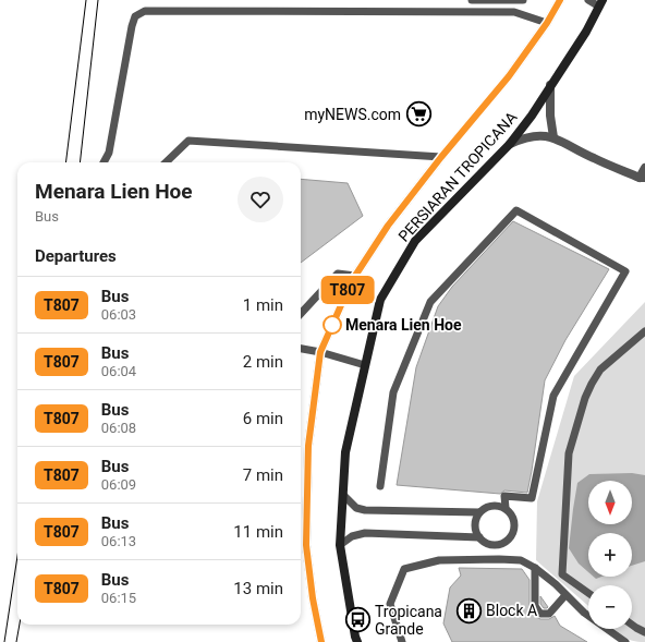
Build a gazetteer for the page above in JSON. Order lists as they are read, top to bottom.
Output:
{
  "streets": {
    "main road": ["PERSIARAN TROPICANA"]
  },
  "places": {
    "supermarket": ["myNEWS.com"],
    "other": ["Menara Lien Hoe"],
    "building": ["Block A"],
    "bus stop": ["Tropicana Grande"]
  },
  "lines": ["bus line T807"],
  "north": "bottom",
  "page": {
    "on_map": "T807",
    "heading": [
      ["Menara Lien Hoe", "Bus"],
      "Departures"
    ],
    "list": [
      {
        "mark": "T807",
        "name": "Bus",
        "note": "06:03",
        "value": "1 min"
      },
      {
        "mark": "T807",
        "name": "Bus",
        "note": "06:04",
        "value": "2 min"
      },
      {
        "mark": "T807",
        "name": "Bus",
        "note": "06:08",
        "value": "6 min"
      },
      {
        "mark": "T807",
        "name": "Bus",
        "note": "06:09",
        "value": "7 min"
      },
      {
        "mark": "T807",
        "name": "Bus",
        "note": "06:13",
        "value": "11 min"
      },
      {
        "mark": "T807",
        "name": "Bus",
        "note": "06:15",
        "value": "13 min"
      }
    ],
    "map_buttons": ["+", "−"]
  }
}
